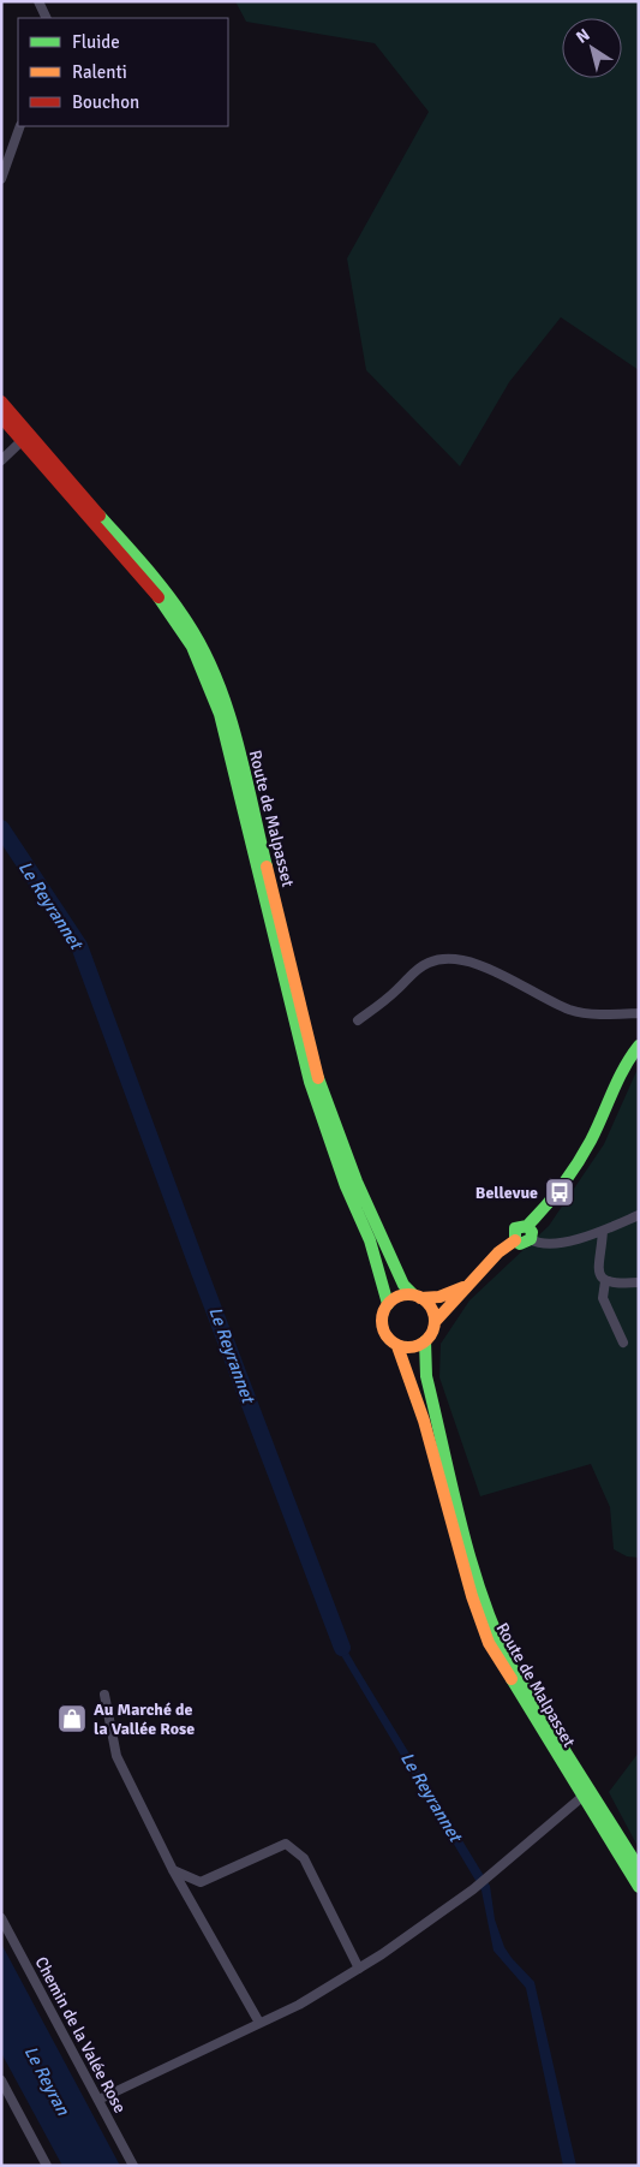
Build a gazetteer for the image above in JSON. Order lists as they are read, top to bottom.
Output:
{
  "streets": {
    "main road": ["Route de Malpasset"],
    "street": ["Chemin de la Valée Rose"]
  },
  "water": ["Le Reyrannet", "Le Reyran"],
  "places": {
    "bus stop": ["Bellevue"],
    "shop": ["Au Marché de la Vallée Rose"]
  },
  "legend": ["Fluide", "Ralenti", "Bouchon"],
  "north": "top left"
}
